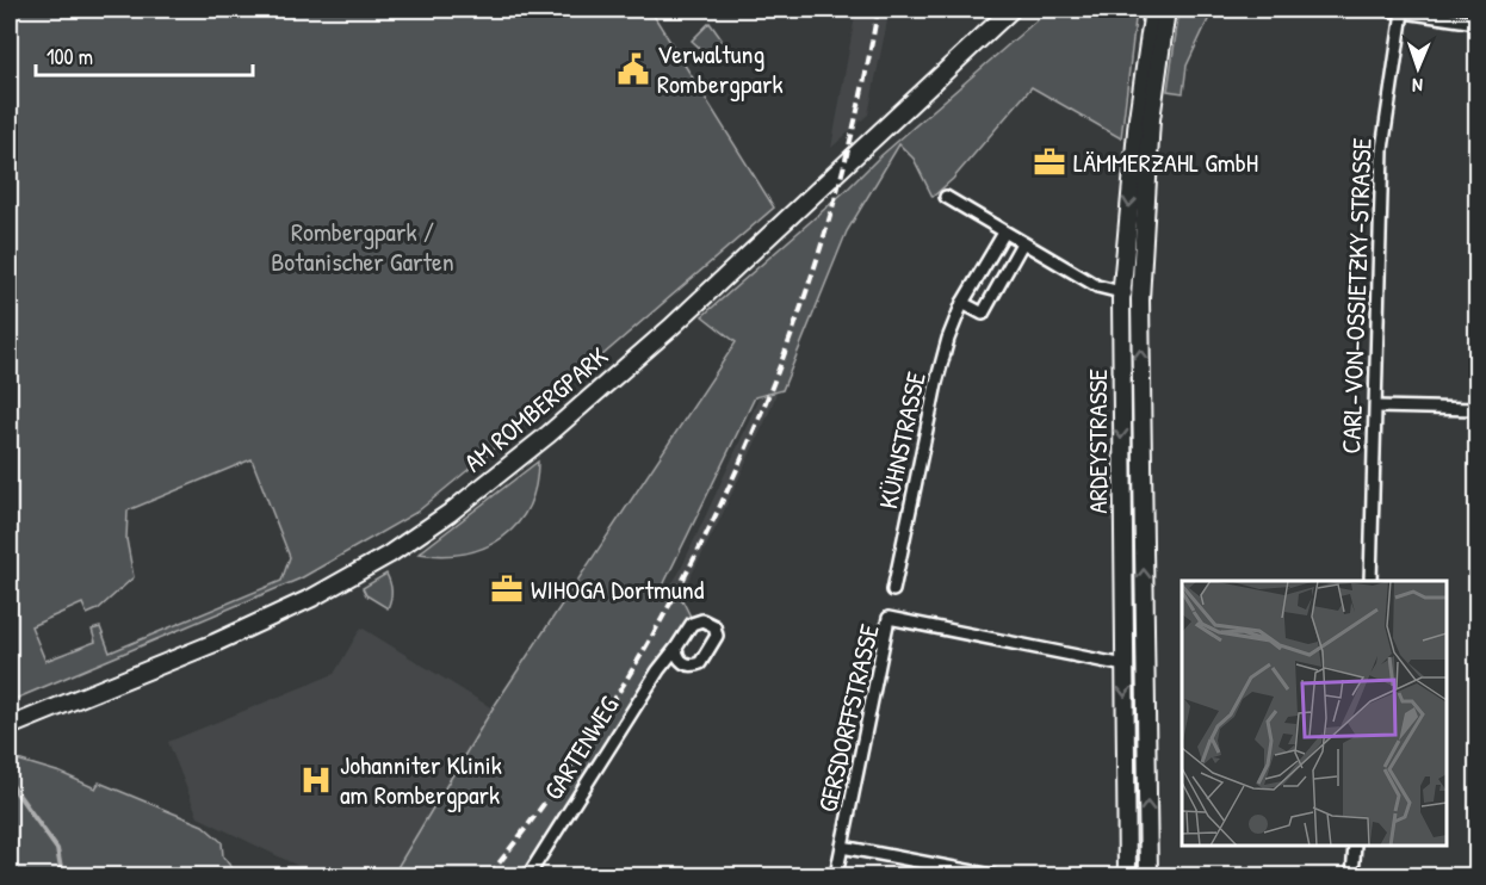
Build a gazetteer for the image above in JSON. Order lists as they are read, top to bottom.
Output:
{
  "streets": {
    "main road": ["AM ROMBERGPARK", "ARDEYSTRASSE"],
    "street": [
      "CARL-VON-OSSIETZKY-STRASSE",
      "KÜHNSTRASSE",
      "GERSDORFFSTRASSE",
      "GARTENWEG"
    ]
  },
  "crossings": [
    ["ARDEYSTRASSE", "GERSDORFFSTRASSE"]
  ],
  "parks": ["Rombergpark / Botanischer Garten"],
  "places": {
    "public building": ["Verwaltung Rombergpark"],
    "office": ["LÄMMERZAHL GmbH", "WIHOGA Dortmund"],
    "hospital": ["Johanniter Klinik am Rombergpark"]
  },
  "scale_bar": "100 m",
  "north": "bottom"
}
